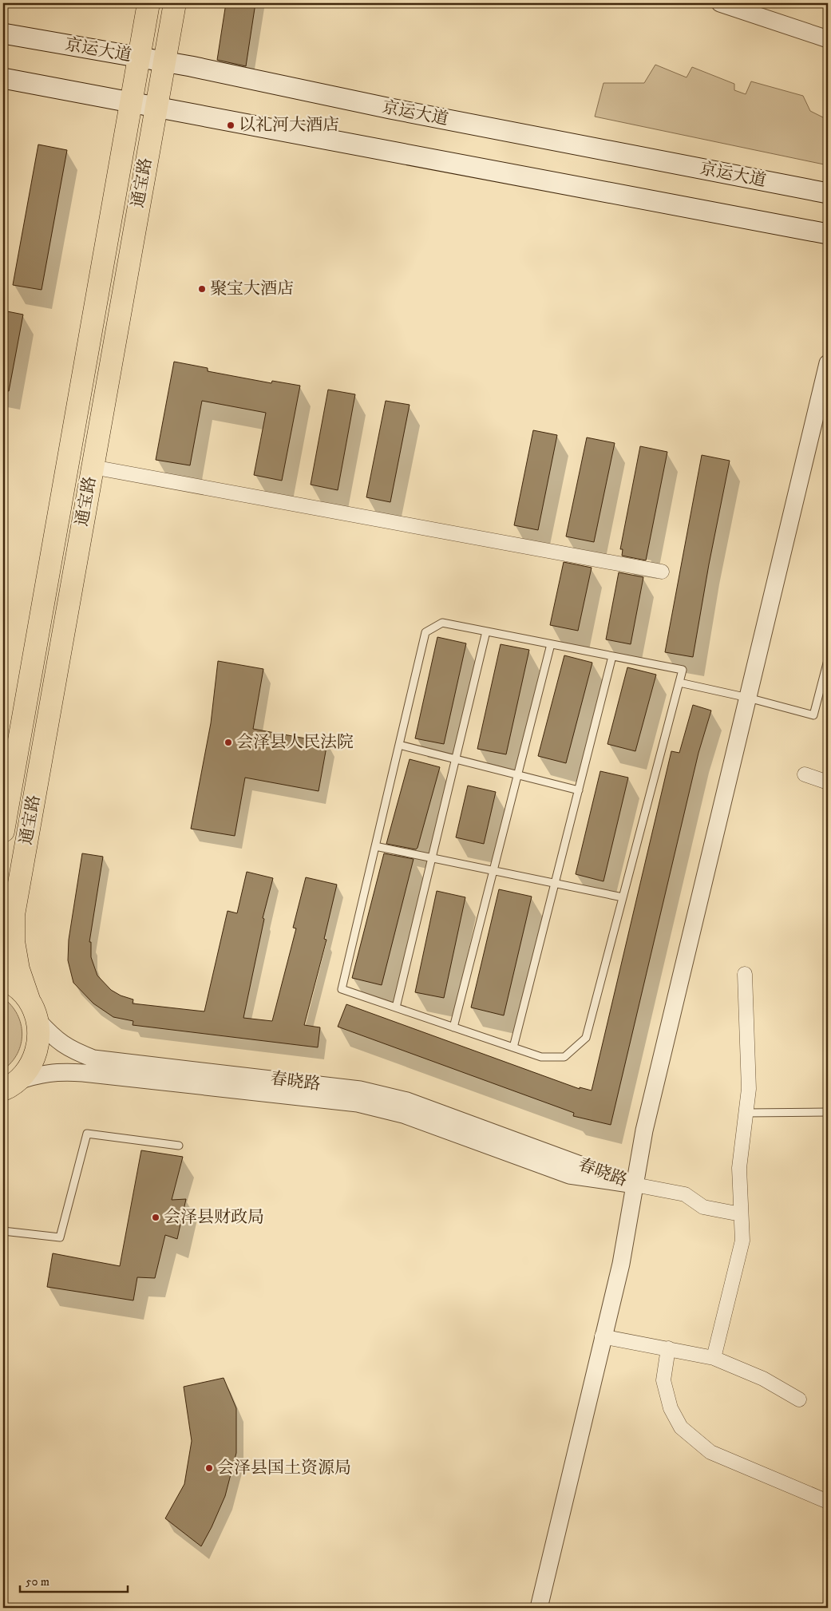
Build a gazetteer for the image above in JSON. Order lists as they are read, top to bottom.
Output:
{
  "streets": {
    "main road": ["京运大道", "通宝路"],
    "street": ["春晓路"]
  },
  "crossings": [
    ["京运大道", "通宝路"],
    ["通宝路", "春晓路"]
  ],
  "places": [
    "以礼河大酒店",
    "聚宝大酒店",
    "会泽县人民法院",
    "会泽县财政局",
    "会泽县国土资源局"
  ],
  "scale_bar": "50 m"
}
